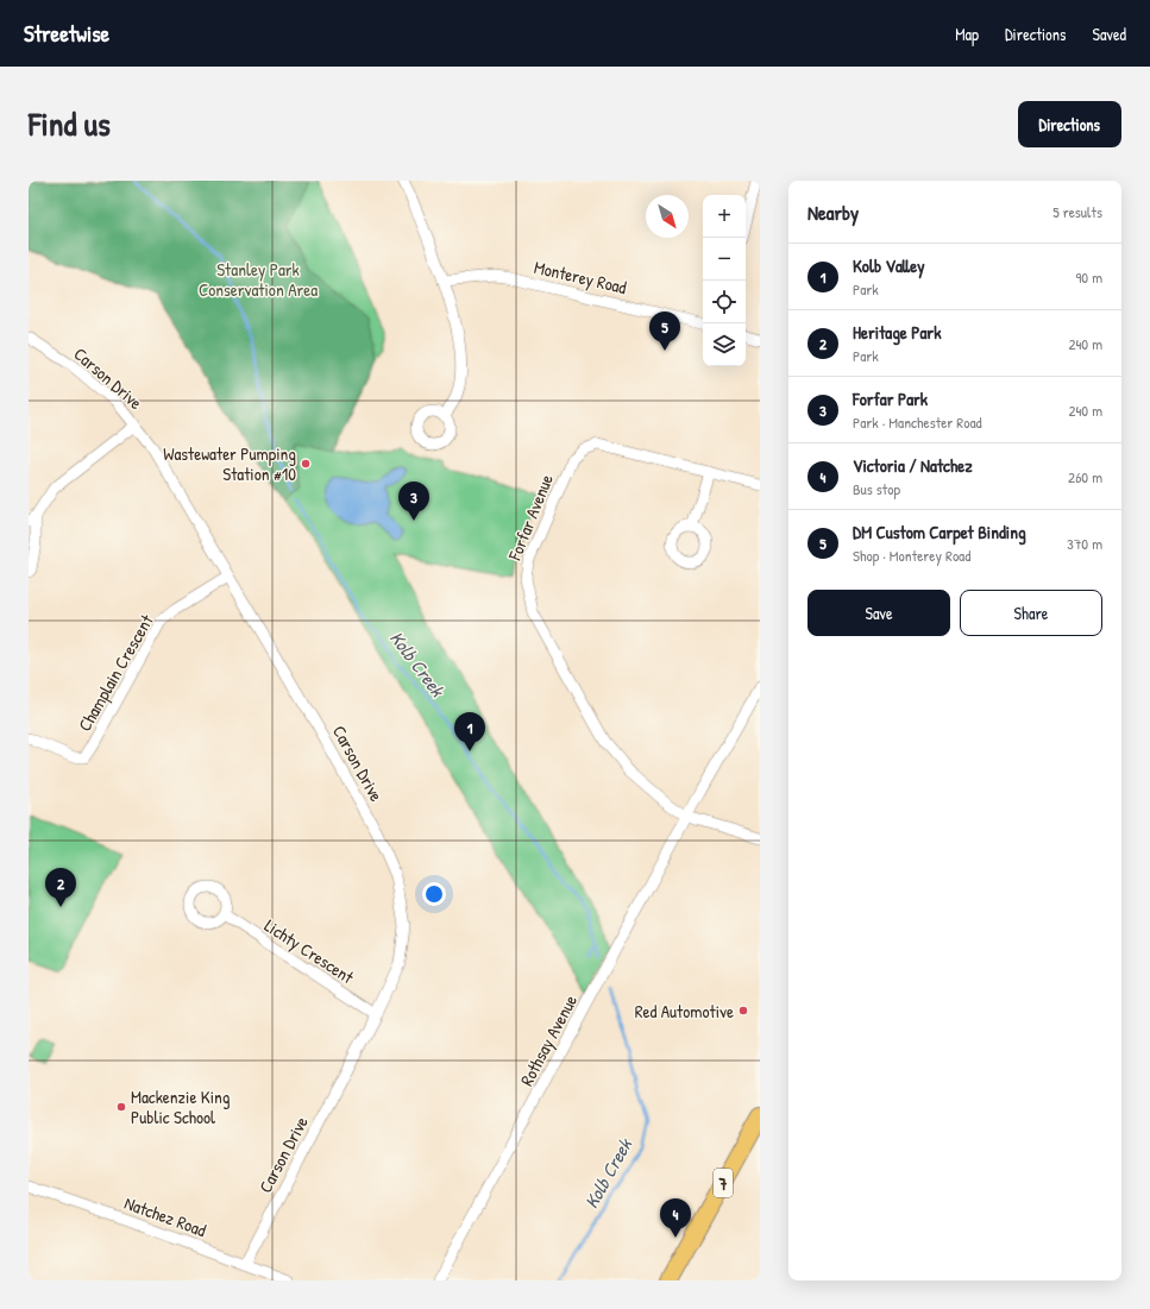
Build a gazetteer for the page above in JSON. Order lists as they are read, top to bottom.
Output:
{
  "streets": {
    "main road": ["7"],
    "street": [
      "Monterey Road",
      "Carson Drive",
      "Forfar Avenue",
      "Champlain Crescent",
      "Lichty Crescent",
      "Rothsay Avenue",
      "Natchez Road"
    ]
  },
  "crossings": [
    ["Carson Drive", "Champlain Crescent"],
    ["Carson Drive", "Lichty Crescent"],
    ["Carson Drive", "Natchez Road"],
    ["Forfar Avenue", "Rothsay Avenue"]
  ],
  "water": ["Kolb Creek"],
  "parks": ["Stanley Park Conservation Area"],
  "places": ["Wastewater Pumping Station #10", "Red Automotive", "Mackenzie King Public School"],
  "north": "bottom right",
  "page": {
    "header": "Streetwise",
    "nav": ["Map", "Directions", "Saved"],
    "title": "Find us",
    "buttons": [
      "Directions",
      ["Save", "Share"]
    ],
    "heading": ["Nearby", "5 results"],
    "map_buttons": ["+", "−"],
    "list": [
      {
        "mark": "1",
        "name": "Kolb Valley",
        "note": "Park",
        "value": "90 m"
      },
      {
        "mark": "2",
        "name": "Heritage Park",
        "note": "Park",
        "value": "240 m"
      },
      {
        "mark": "3",
        "name": "Forfar Park",
        "note": "Park · Manchester Road",
        "value": "240 m"
      },
      {
        "mark": "4",
        "name": "Victoria / Natchez",
        "note": "Bus stop",
        "value": "260 m"
      },
      {
        "mark": "5",
        "name": "DM Custom Carpet Binding",
        "note": "Shop · Monterey Road",
        "value": "370 m"
      }
    ],
    "pins": [
      "5",
      "3",
      "1",
      "2",
      "4"
    ]
  }
}
